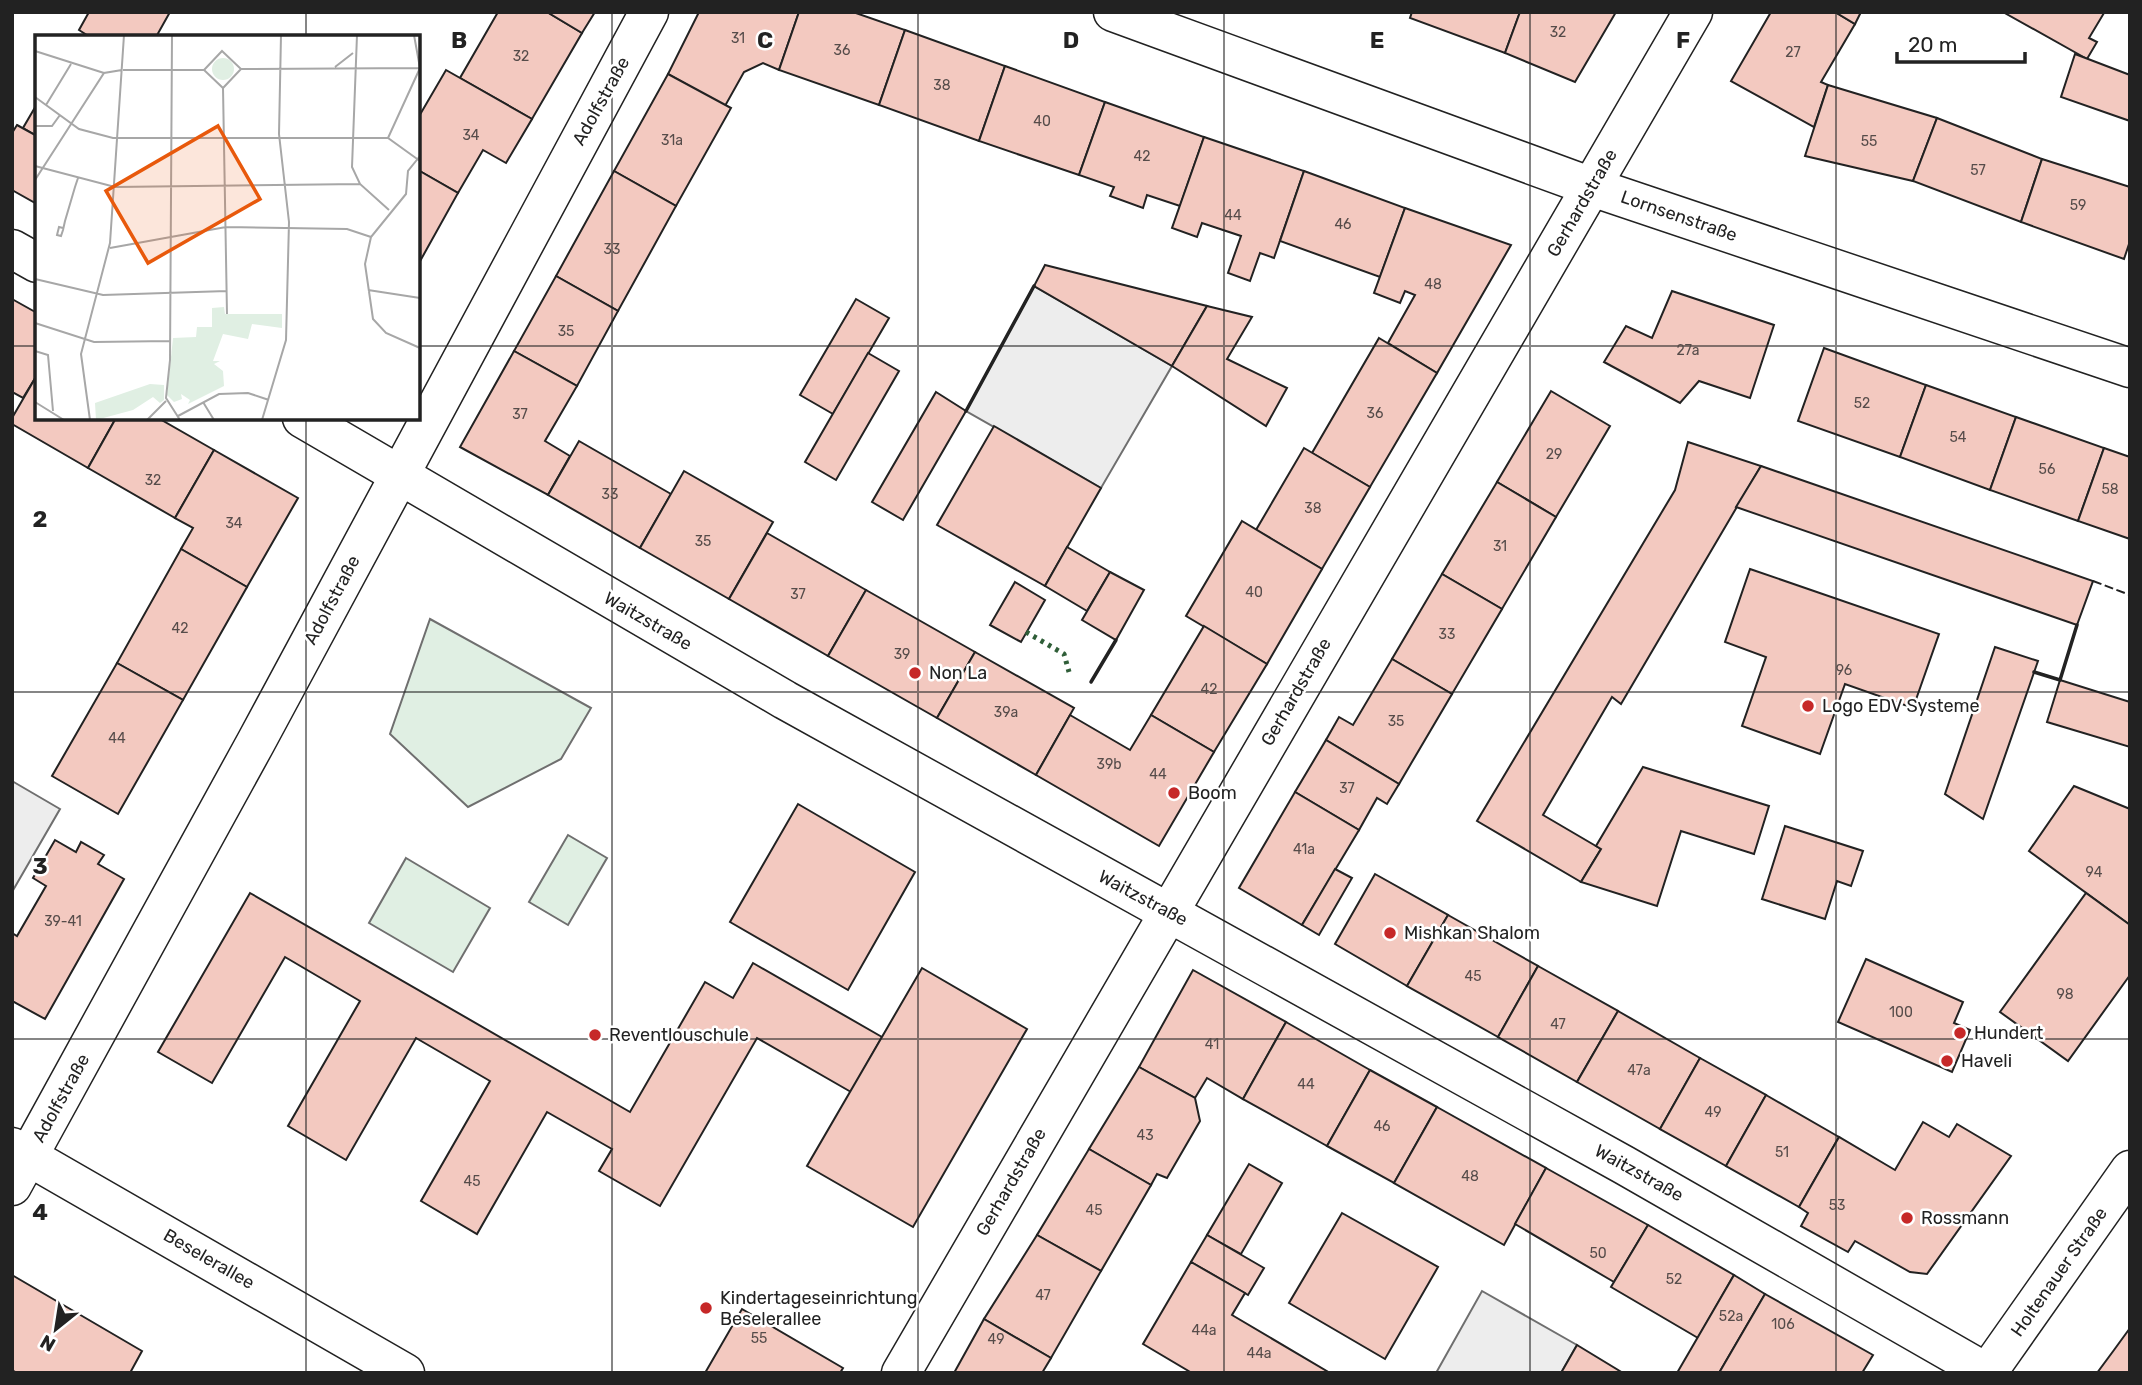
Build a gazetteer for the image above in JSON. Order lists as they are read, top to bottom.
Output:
{
  "streets": {
    "street": [
      "Adolfstraße",
      "Gerhardstraße",
      "Lornsenstraße",
      "Waitzstraße",
      "Beselerallee",
      "Holtenauer Straße"
    ]
  },
  "crossings": [
    ["Adolfstraße", "Waitzstraße"],
    ["Adolfstraße", "Beselerallee"],
    ["Gerhardstraße", "Lornsenstraße"],
    ["Gerhardstraße", "Waitzstraße"],
    ["Waitzstraße", "Holtenauer Straße"]
  ],
  "places": [
    "Non La",
    "Logo EDV Systeme",
    "Boom",
    "Mishkan Shalom",
    "Hundert",
    "Reventlouschule",
    "Haveli",
    "Rossmann",
    "Kindertageseinrichtung Beselerallee"
  ],
  "house_numbers": [
    "32",
    "31",
    "36",
    "27",
    "32",
    "38",
    "40",
    "34",
    "31a",
    "55",
    "42",
    "57",
    "59",
    "44",
    "46",
    "33",
    "48",
    "35",
    "27a",
    "52",
    "36",
    "37",
    "54",
    "29",
    "56",
    "32",
    "58",
    "33",
    "38",
    "34",
    "35",
    "31",
    "40",
    "37",
    "42",
    "33",
    "39",
    "96",
    "42",
    "39a",
    "35",
    "44",
    "39b",
    "44",
    "37",
    "41a",
    "94",
    "39-41",
    "45",
    "98",
    "100",
    "47",
    "41",
    "47a",
    "44",
    "49",
    "46",
    "43",
    "51",
    "48",
    "45",
    "53",
    "45",
    "50",
    "52",
    "47",
    "52a",
    "106",
    "44a",
    "55",
    "49",
    "44a"
  ],
  "scale_bar": "20 m",
  "north": "bottom left",
  "grid": {
    "columns": [
      "B",
      "C",
      "D",
      "E",
      "F"
    ],
    "rows": ["2", "3", "4"]
  }
}
